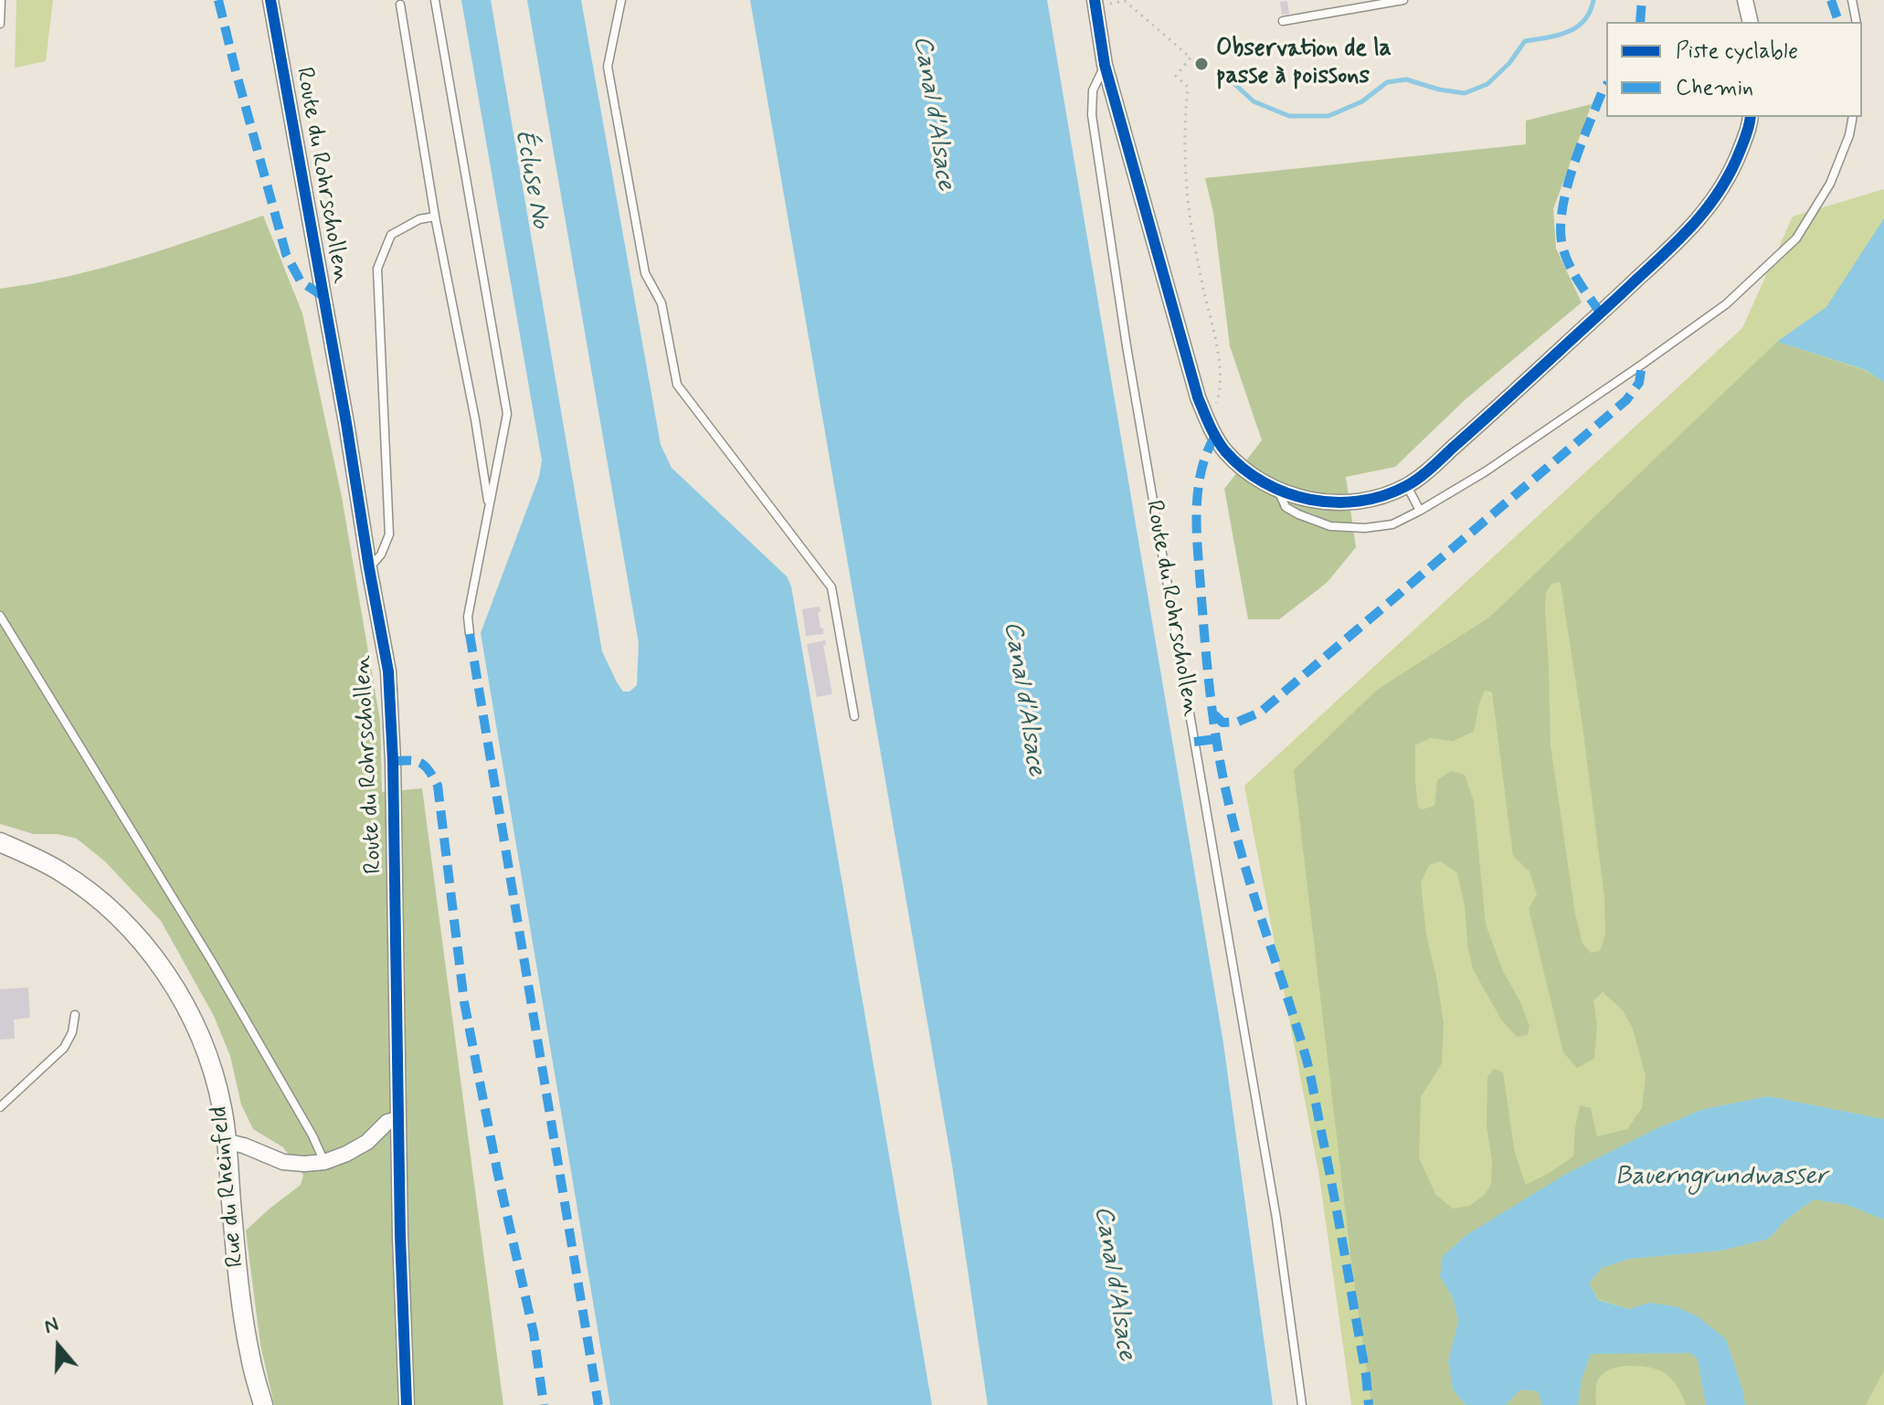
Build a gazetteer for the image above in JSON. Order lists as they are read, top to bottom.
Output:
{
  "streets": {
    "street": ["Route du Rohrschollen", "Rue du Rheinfeld"]
  },
  "water": ["Canal d'Alsace", "Écluse No", "Bauerngrundwasser"],
  "places": ["Observation de la passe à poissons"],
  "legend": ["Piste cyclable", "Chemin"],
  "north": "top"
}
